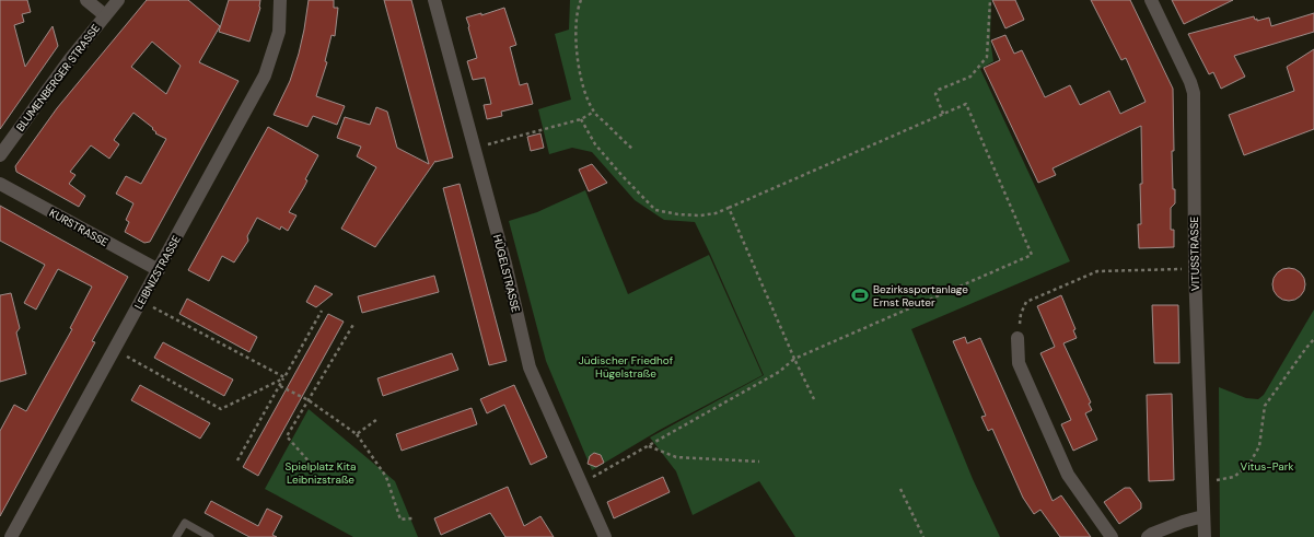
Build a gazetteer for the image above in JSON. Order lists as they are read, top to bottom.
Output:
{
  "streets": {
    "street": [
      "BLUMENBERGER STRASSE",
      "KURSTRASSE",
      "VITUSSTRASSE",
      "LEIBNIZSTRASSE",
      "HÜGELSTRASSE"
    ]
  },
  "crossings": [
    ["KURSTRASSE", "LEIBNIZSTRASSE"]
  ],
  "parks": ["Jüdischer Friedhof Hügelstraße", "Spielplatz Kita Leibnizstraße", "Vitus-Park"],
  "places": {
    "sports": ["Bezirkssportanlage Ernst Reuter"]
  }
}
